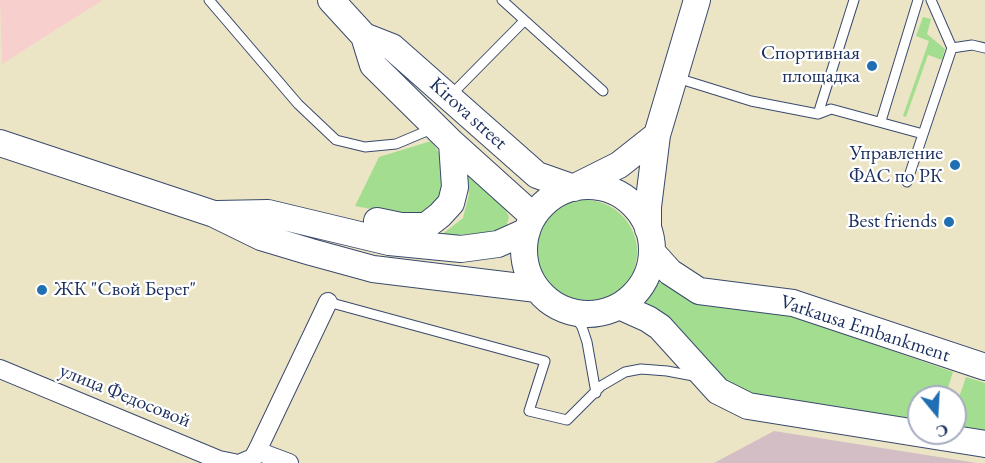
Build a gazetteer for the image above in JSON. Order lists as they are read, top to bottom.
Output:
{
  "streets": {
    "main road": ["Kirova street", "Varkausa Embankment"],
    "street": ["улица Федосовой"]
  },
  "crossings": [
    ["Kirova street", "Varkausa Embankment"]
  ],
  "places": [
    "Спортивная площадка",
    "Управление ФАС по РК",
    "Best friends",
    "ЖК \"Свой Берег\""
  ],
  "north": "bottom"
}
